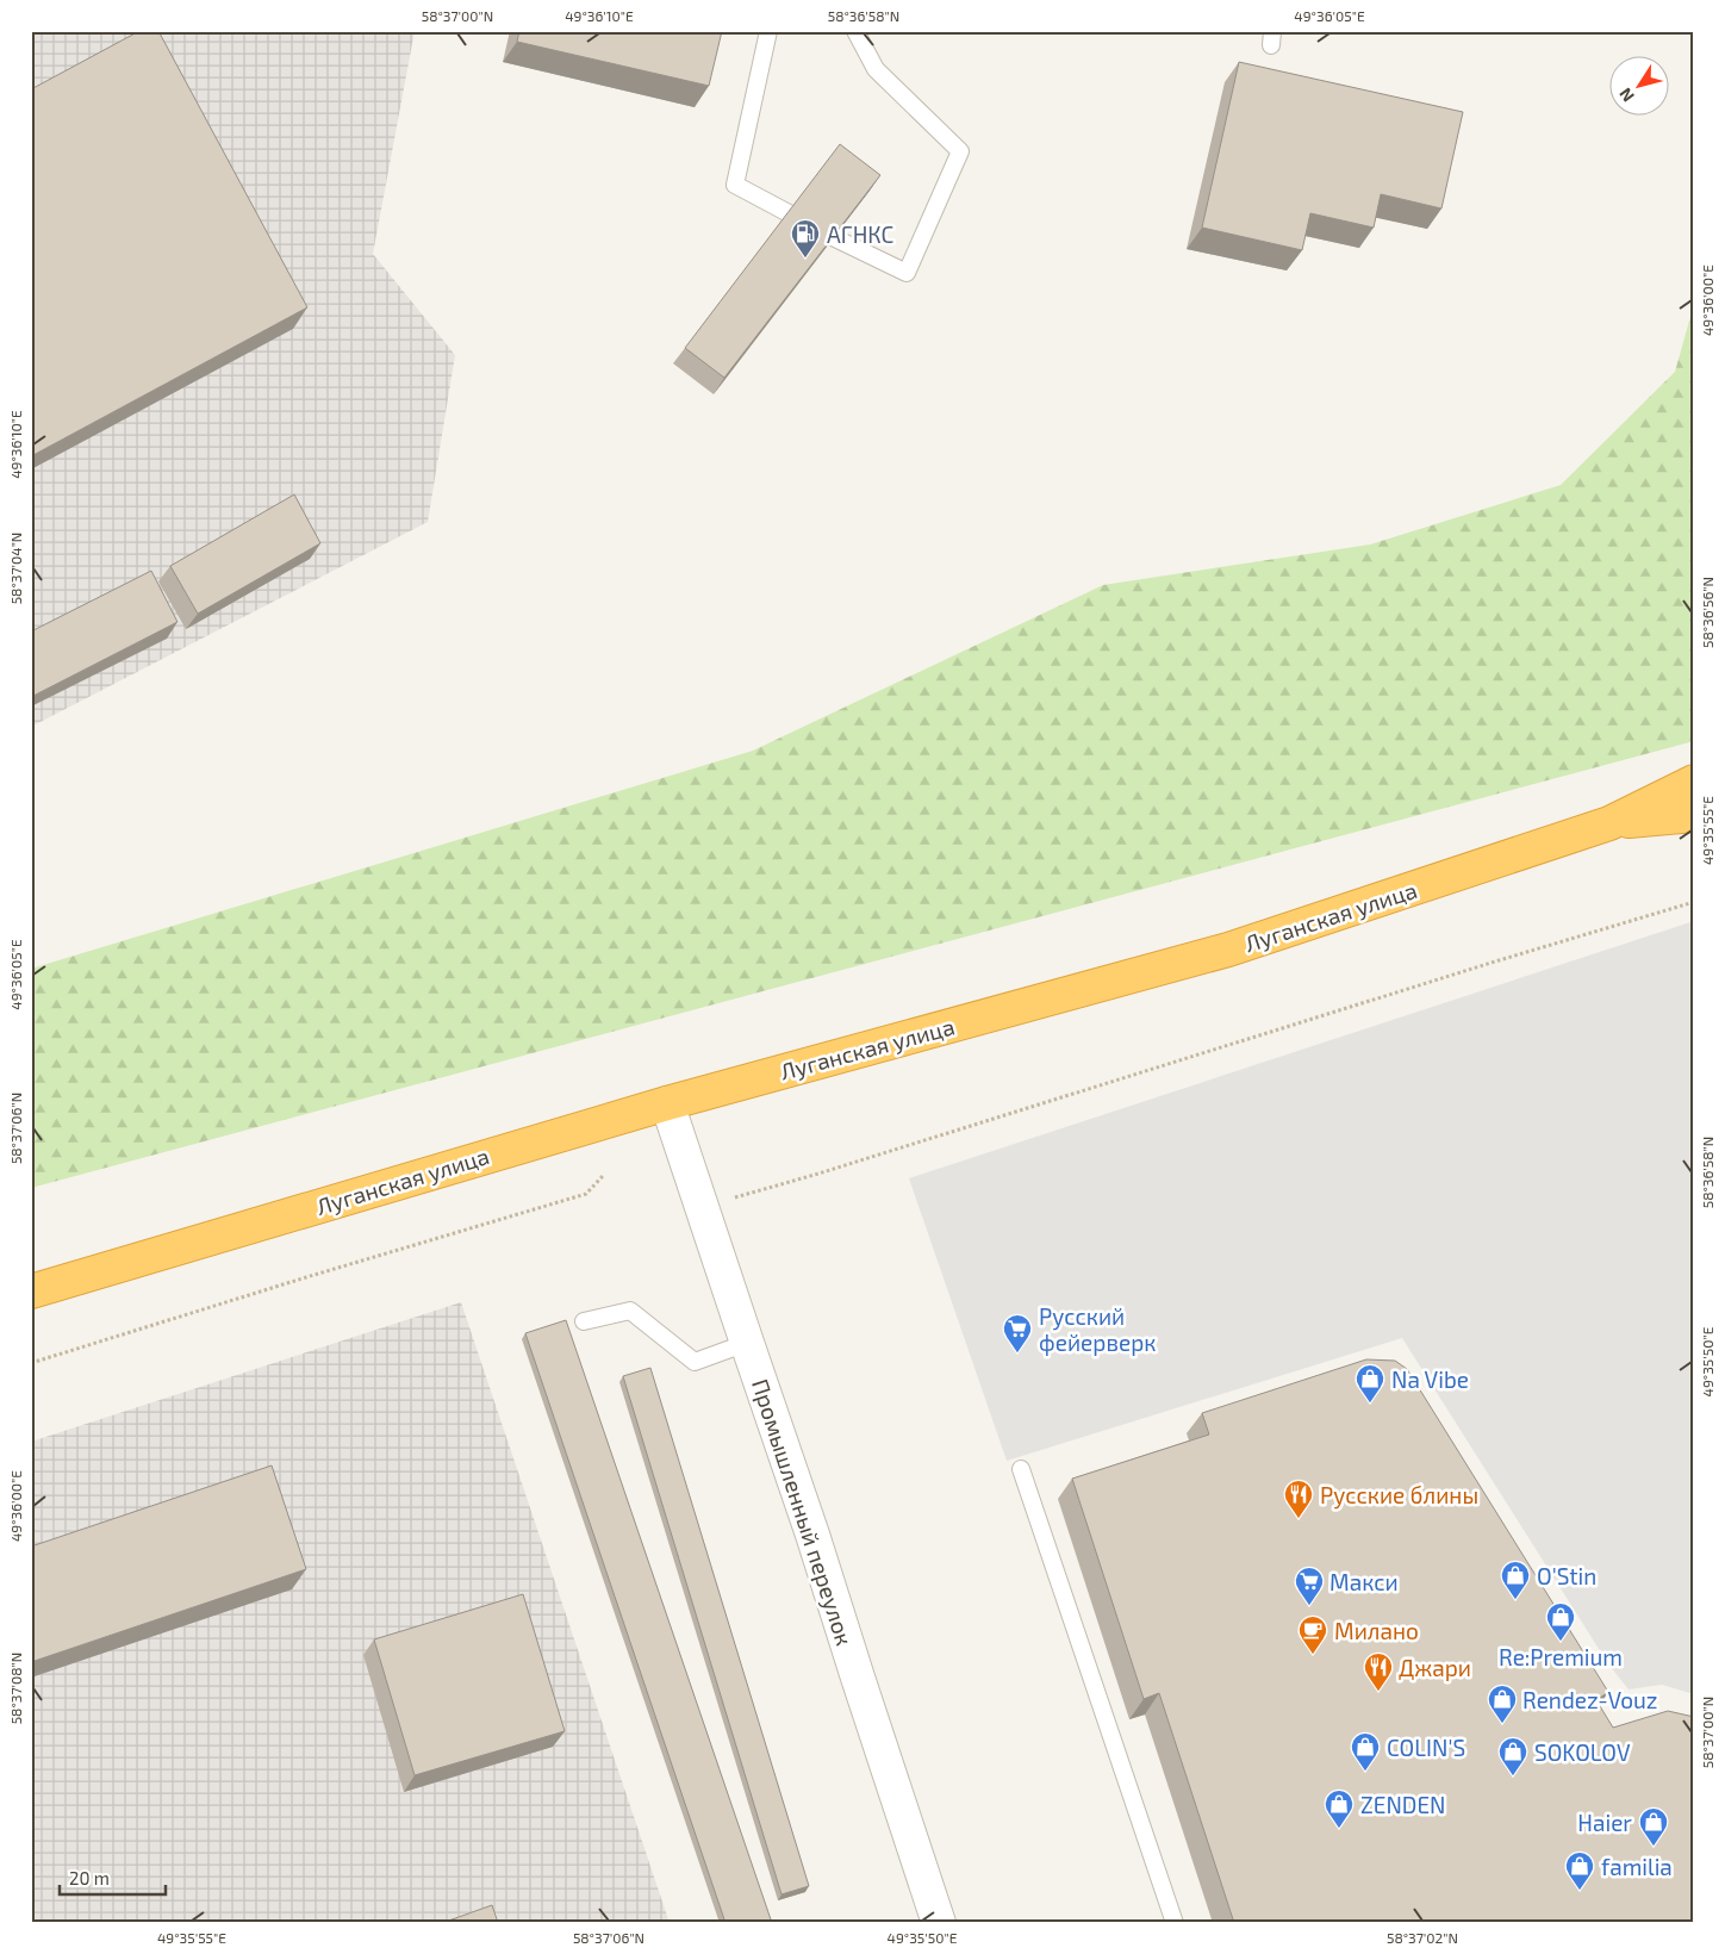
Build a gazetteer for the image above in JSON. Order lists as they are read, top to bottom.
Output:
{
  "streets": {
    "highway": ["Луганская улица"],
    "street": ["Промышленный переулок"]
  },
  "crossings": [
    ["Луганская улица", "Промышленный переулок"]
  ],
  "places": {
    "fuel station": ["АГНКС"],
    "supermarket": ["Русский фейерверк", "Макси"],
    "shop": [
      "Na Vibe",
      "O'Stin",
      "Re:Premium",
      "Rendez-Vouz",
      "COLIN'S",
      "SOKOLOV",
      "ZENDEN",
      "Haier",
      "familia"
    ],
    "restaurant": ["Русские блины", "Джари"],
    "cafe": ["Милано"]
  },
  "scale_bar": "20 m",
  "north": "bottom left",
  "coordinates": [
    "58°37'00\"N",
    "49°36'10\"E",
    "58°36'58\"N",
    "49°36'05\"E",
    "49°36'00\"E",
    "58°37'04\"N",
    "58°36'56\"N",
    "49°35'55\"E",
    "58°37'06\"N",
    "49°35'50\"E",
    "58°37'08\"N",
    "58°37'02\"N"
  ]
}
